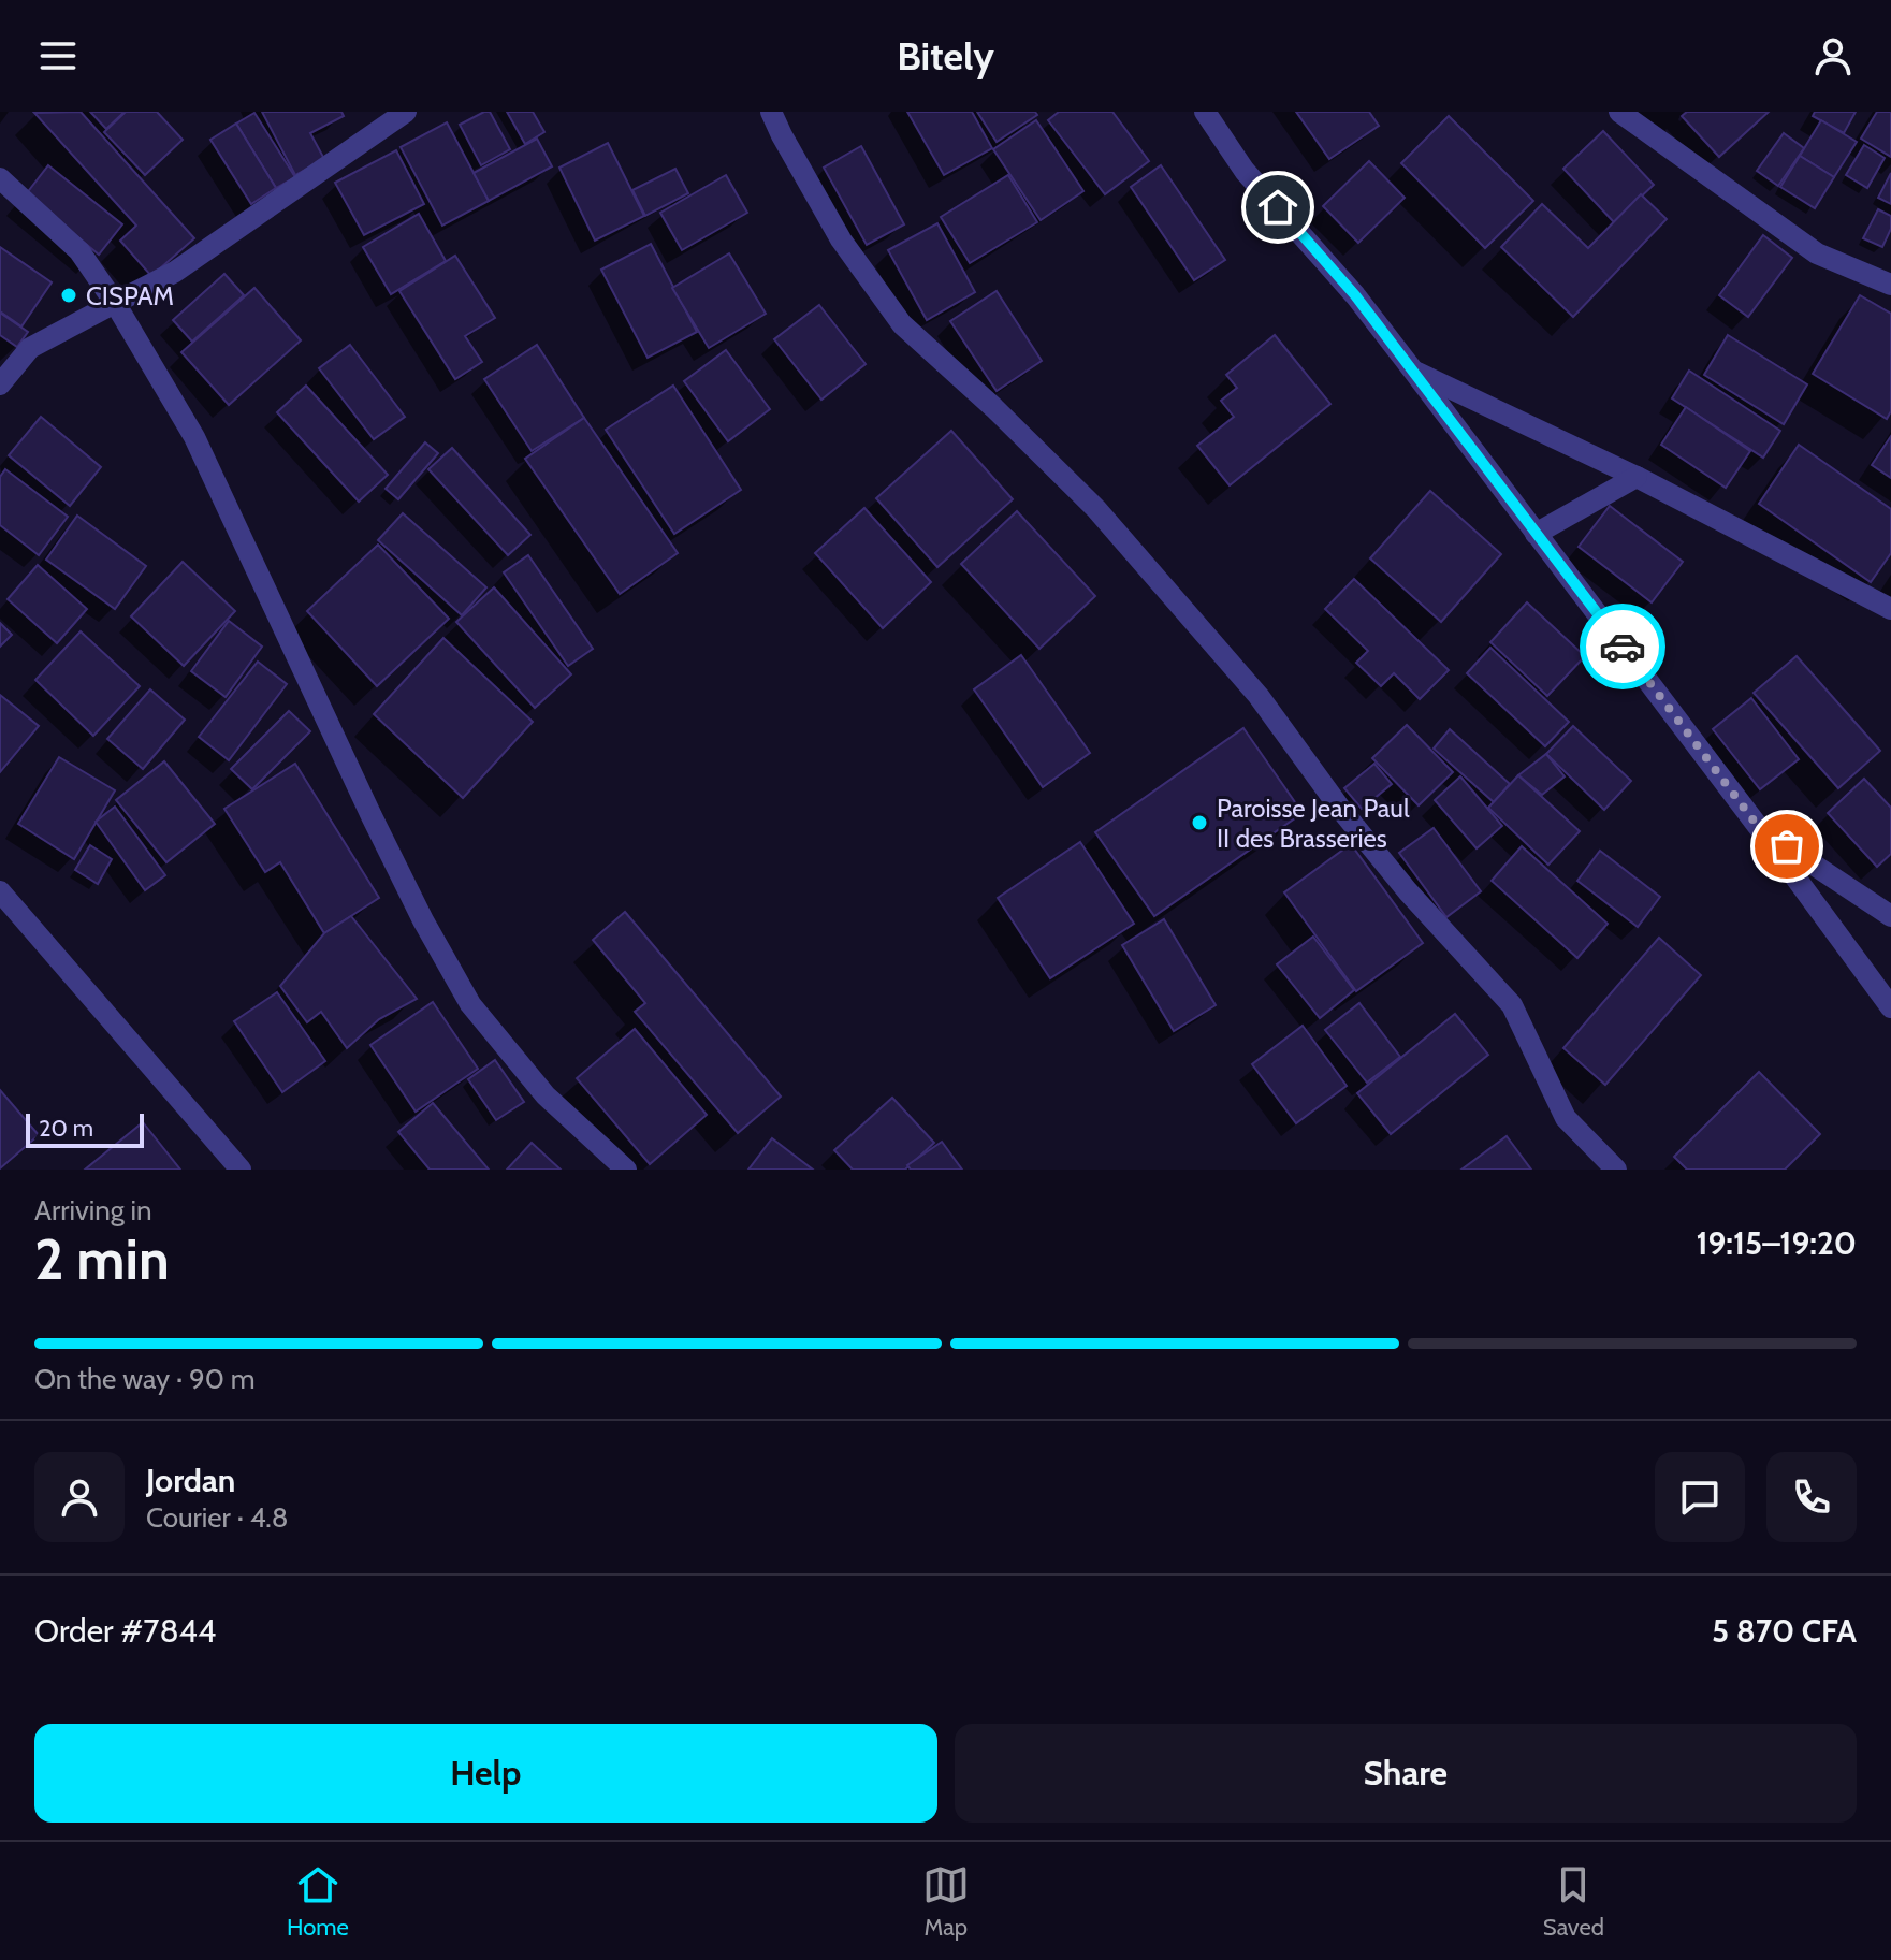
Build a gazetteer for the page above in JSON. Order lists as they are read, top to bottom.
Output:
{
  "places": ["CISPAM", "Paroisse Jean Paul II des Brasseries"],
  "scale_bar": "20 m",
  "page": {
    "header": "Bitely",
    "scale": "20 m",
    "heading": ["2 min", "Arriving in", "19:15–19:20"],
    "panel": [
      "Jordan",
      "Courier · 4.8",
      "Order #7844",
      "5 870 CFA"
    ],
    "bar": "On the way · 90 m",
    "buttons": ["Help", "Share"],
    "tabs": ["Home", "Map", "Saved"]
  }
}
